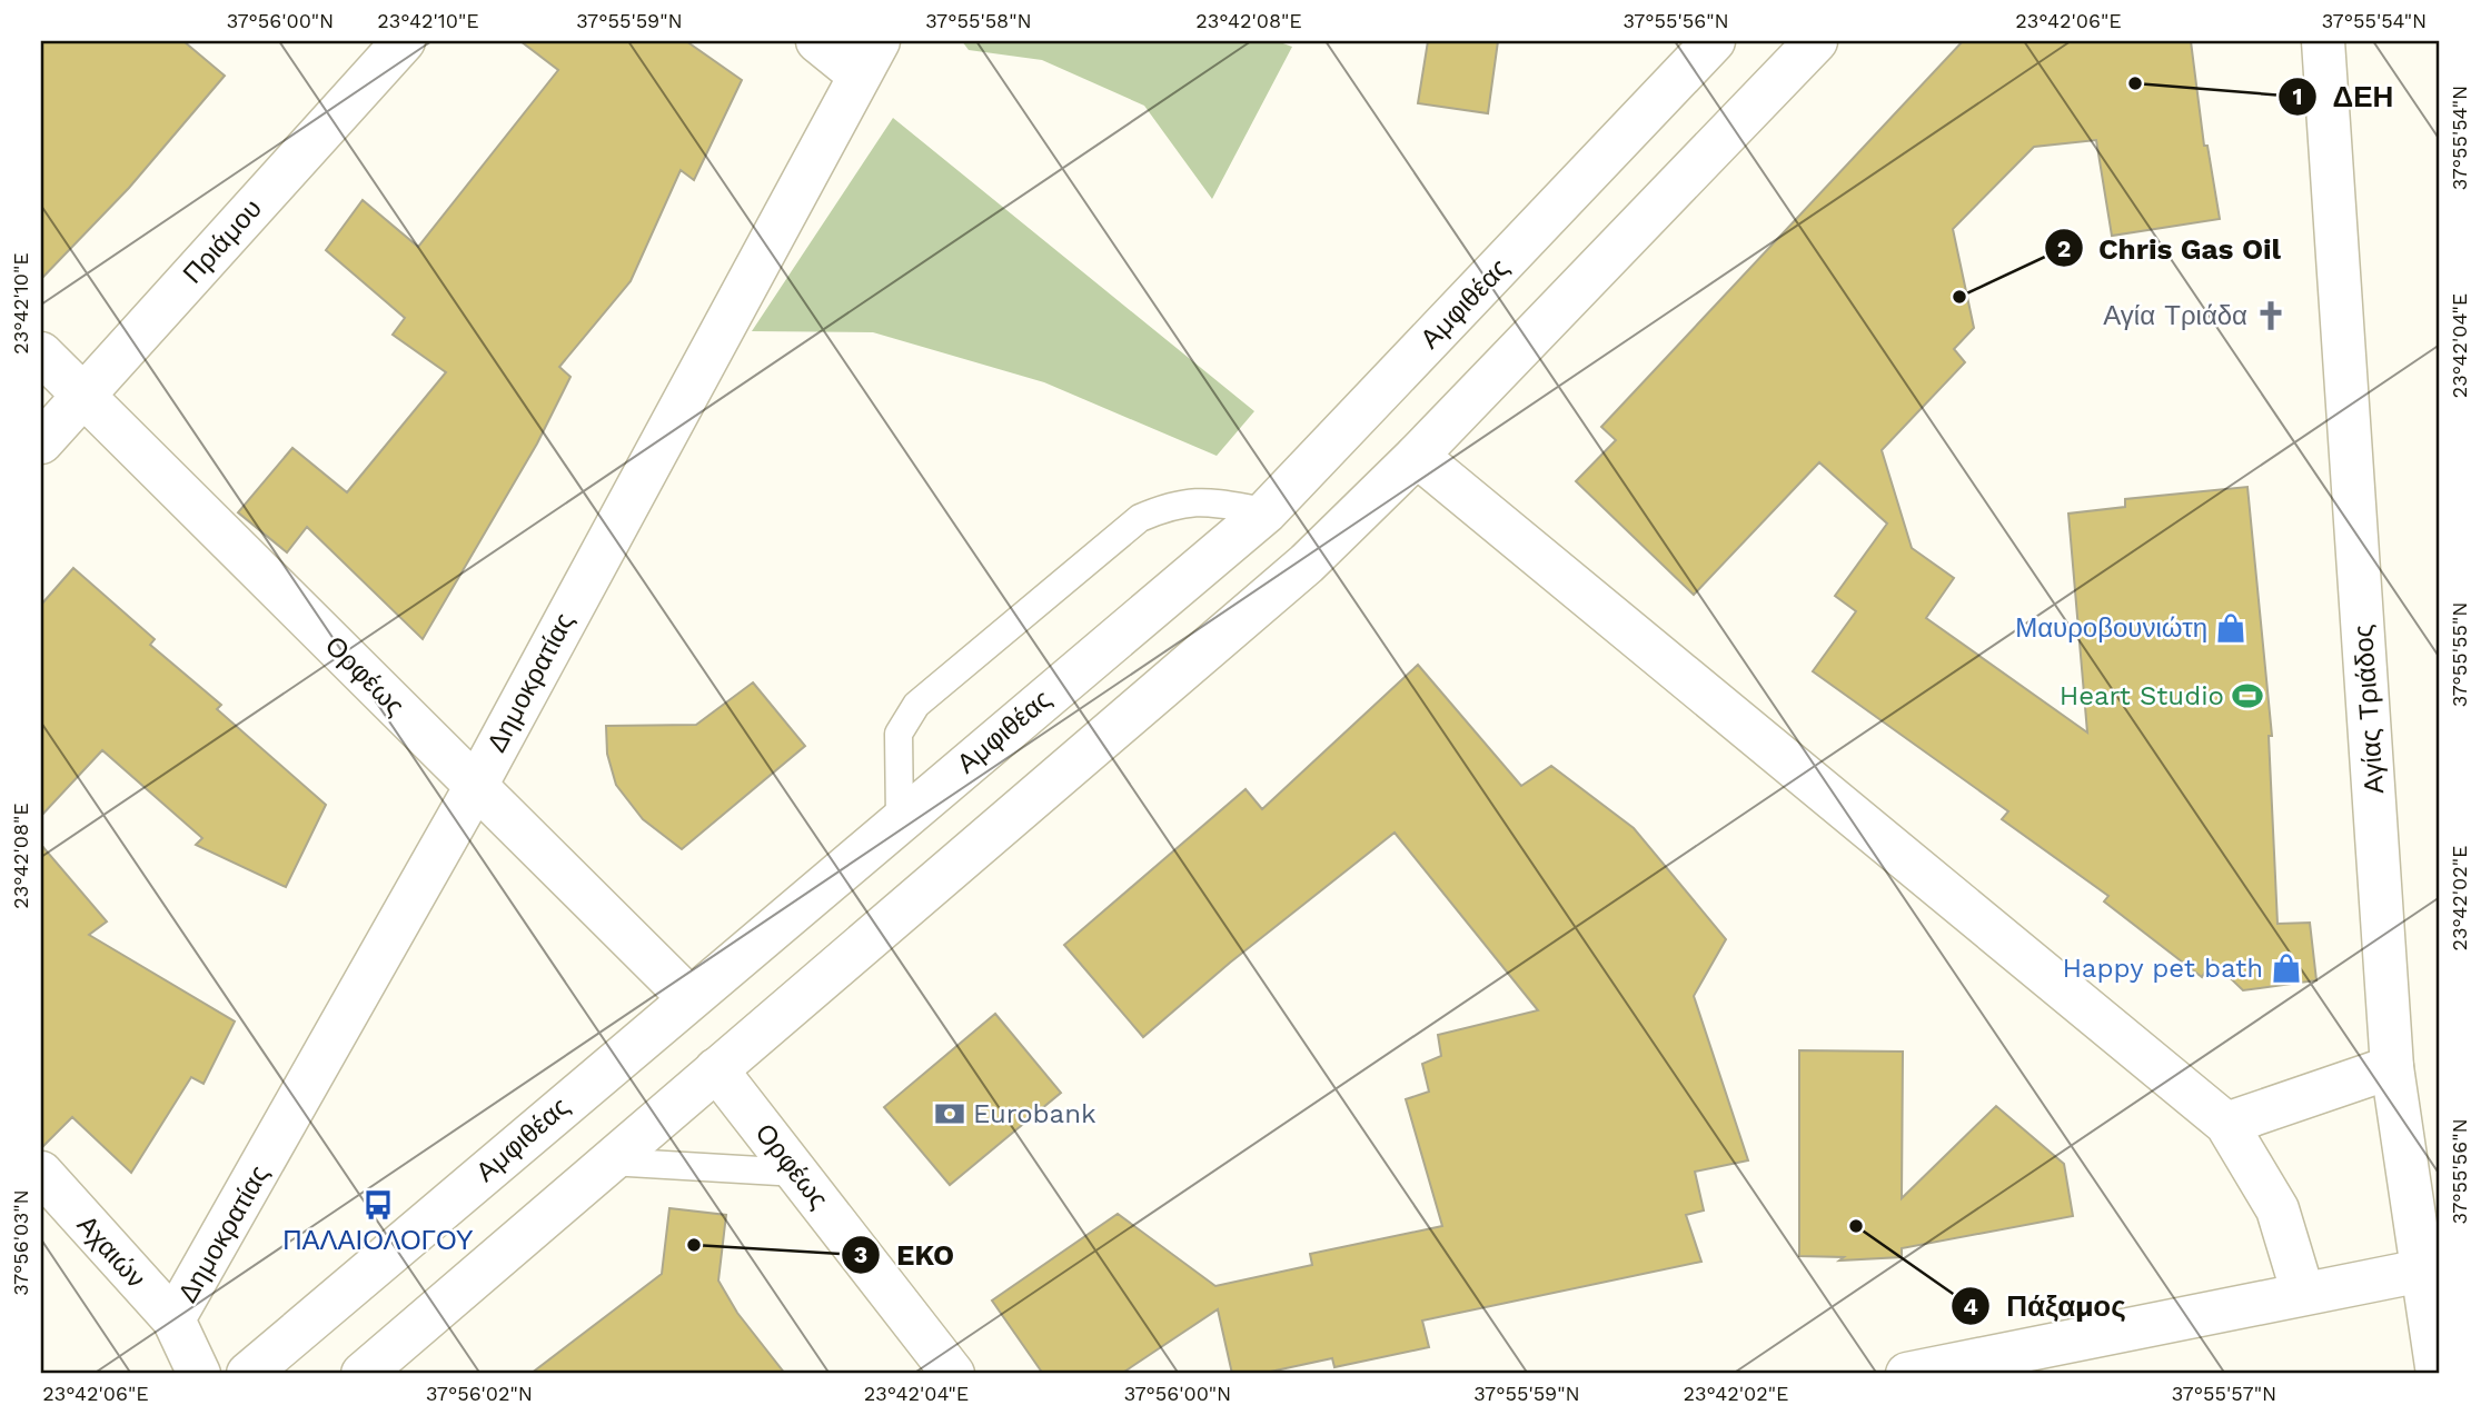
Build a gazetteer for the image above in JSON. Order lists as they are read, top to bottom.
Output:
{
  "streets": {
    "street": [
      "Πριάμου",
      "Αμφιθέας",
      "Ορφέως",
      "Δημοκρατίας",
      "Αγίας Τριάδος",
      "Αχαιών"
    ]
  },
  "crossings": [
    ["Πριάμου", "Ορφέως"],
    ["Αμφιθέας", "Ορφέως"],
    ["Ορφέως", "Δημοκρατίας"],
    ["Δημοκρατίας", "Αχαιών"]
  ],
  "places": {
    "other": [
      "ΔΕΗ",
      "Chris Gas Oil",
      "Πάξαμος",
      "EKO"
    ],
    "church": ["Αγία Τριάδα"],
    "shop": ["Μαυροβουνιώτη", "Happy pet bath"],
    "sports": ["Heart Studio"],
    "bank": ["Eurobank"],
    "bus stop": ["ΠΑΛΑΙΟΛΟΓΟΥ"]
  },
  "coordinates": [
    "37°56'00\"N",
    "23°42'10\"E",
    "37°55'59\"N",
    "37°55'58\"N",
    "23°42'08\"E",
    "37°55'56\"N",
    "23°42'06\"E",
    "37°55'54\"N",
    "23°42'04\"E",
    "37°55'55\"N",
    "23°42'02\"E",
    "37°56'03\"N",
    "37°56'02\"N",
    "37°55'57\"N"
  ]
}
